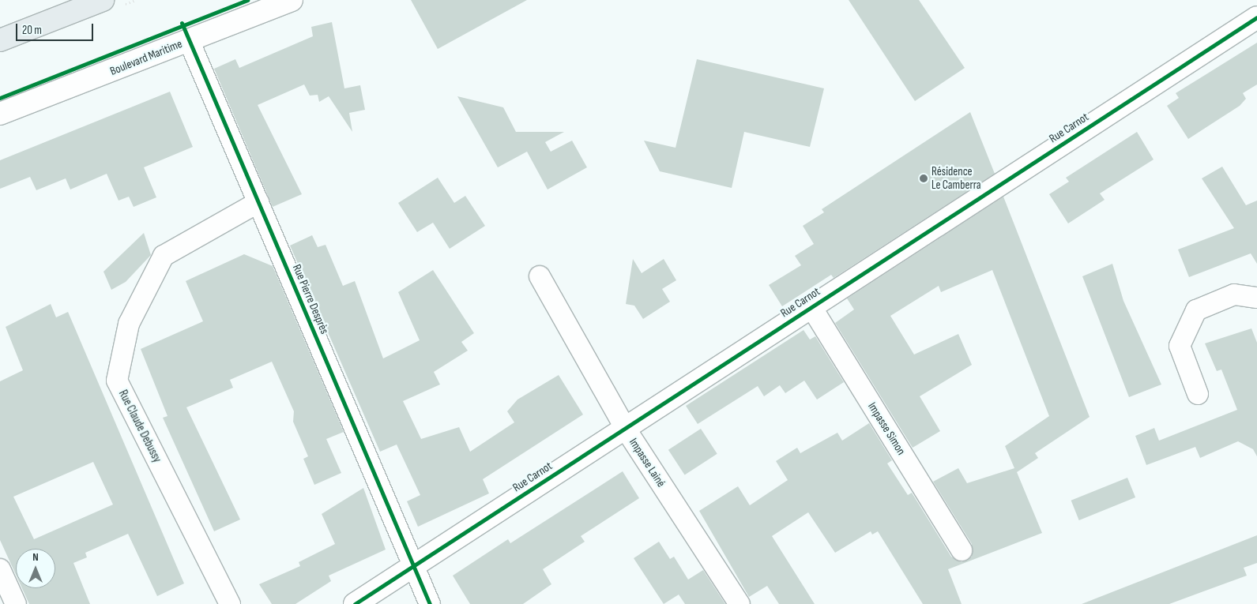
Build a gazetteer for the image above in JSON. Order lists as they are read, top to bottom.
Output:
{
  "streets": {
    "street": [
      "Boulevard Maritime",
      "Rue Carnot",
      "Rue Pierre Desprès",
      "Rue Claude Debussy",
      "Impasse Simon",
      "Impasse Lainé"
    ]
  },
  "crossings": [
    ["Boulevard Maritime", "Rue Pierre Desprès"],
    ["Rue Carnot", "Rue Pierre Desprès"],
    ["Rue Carnot", "Impasse Simon"],
    ["Rue Carnot", "Impasse Lainé"],
    ["Rue Pierre Desprès", "Rue Claude Debussy"]
  ],
  "places": ["Résidence Le Camberra"],
  "scale_bar": "20 m",
  "north": "top"
}
